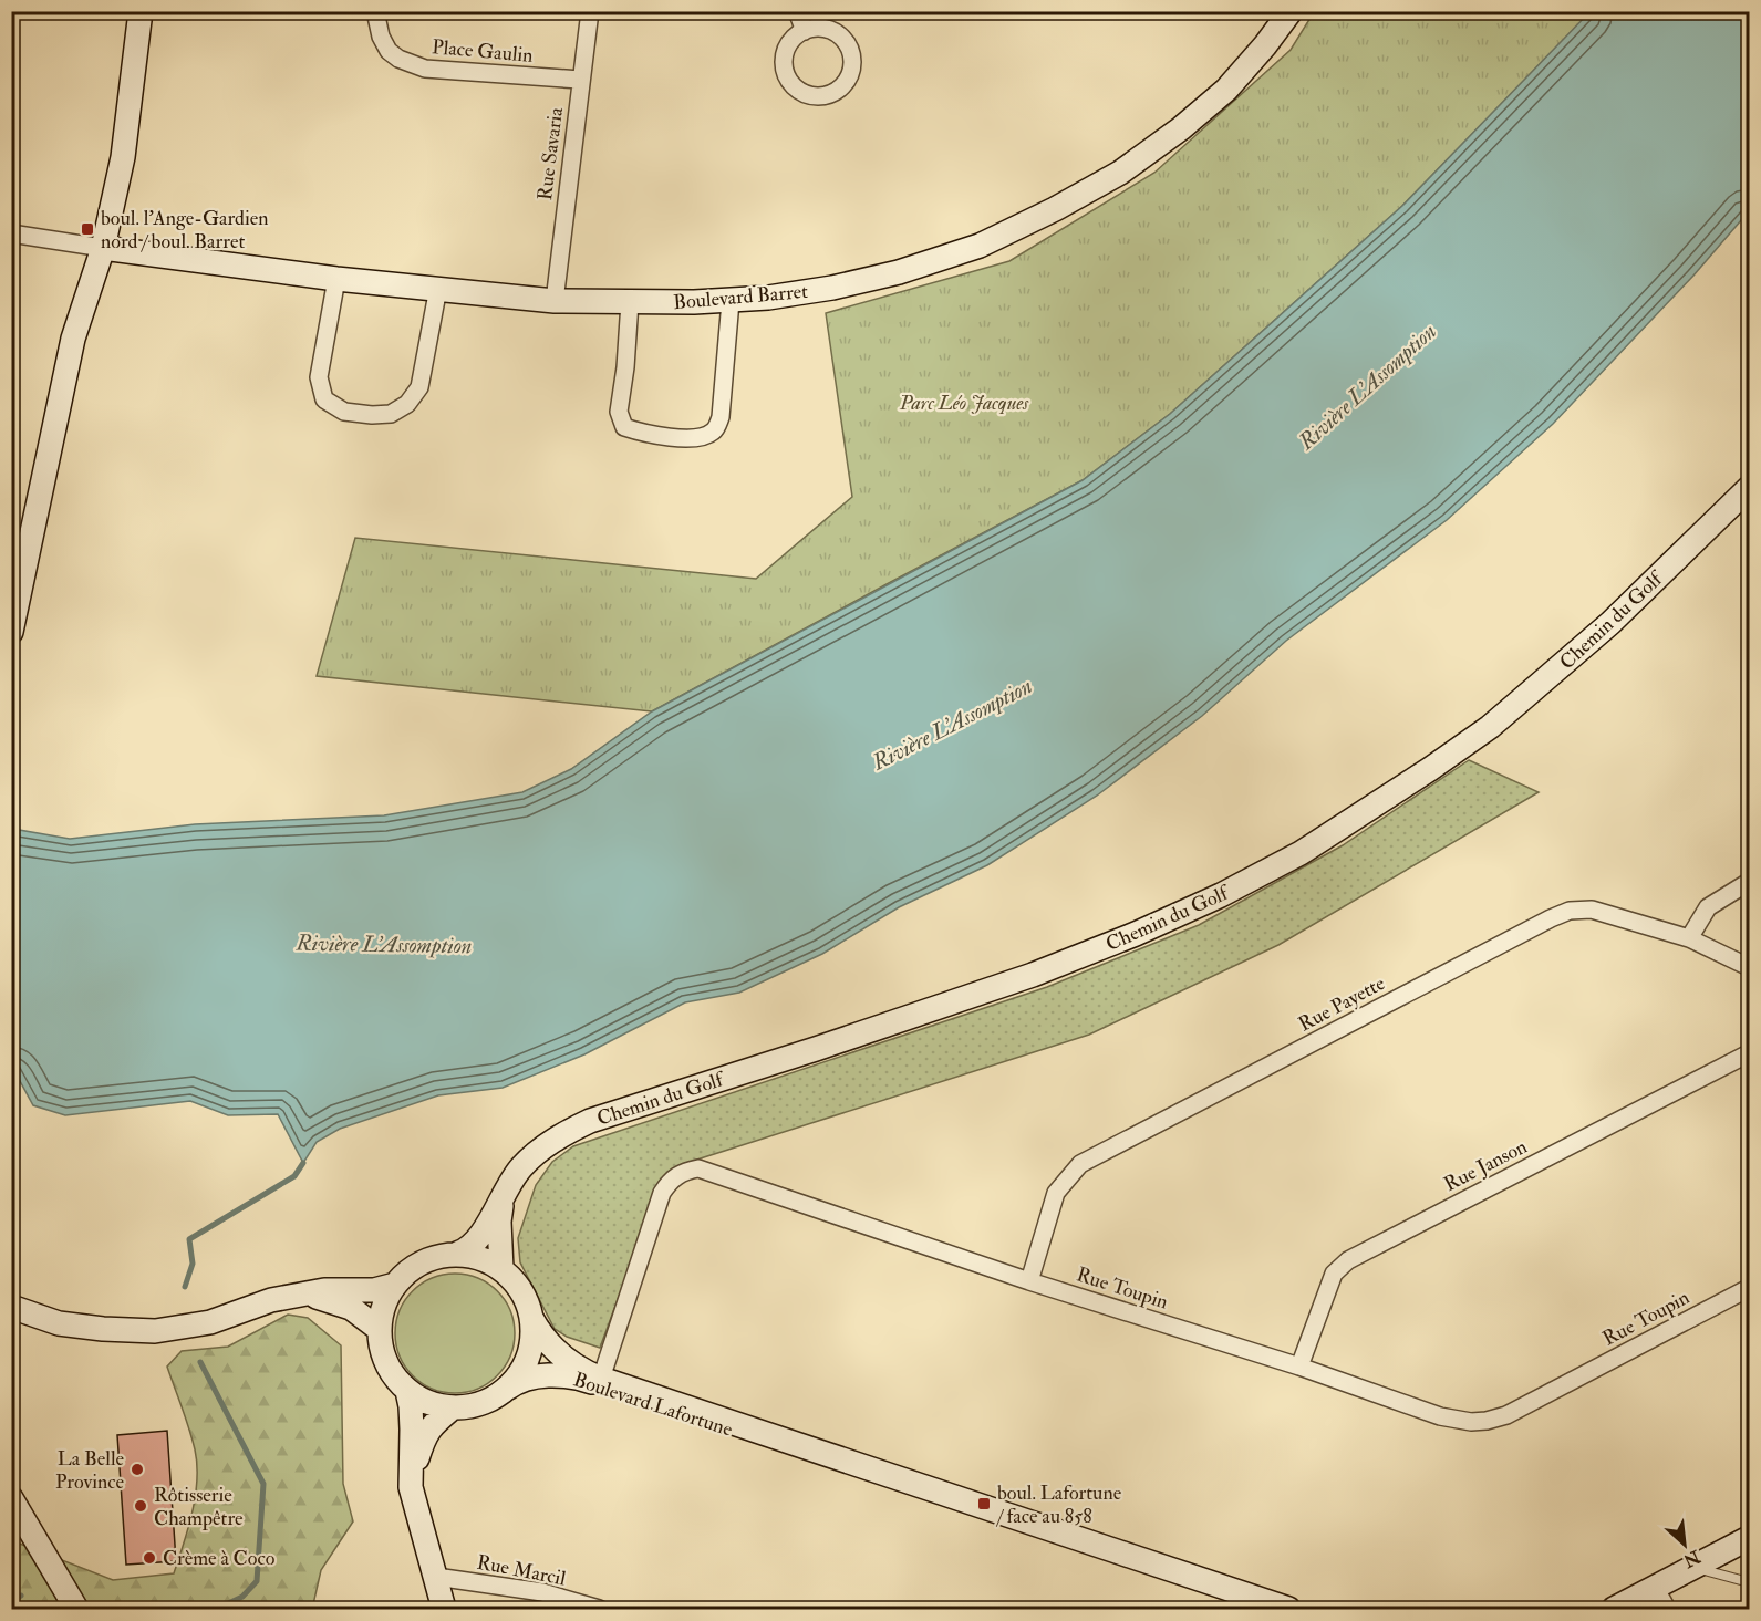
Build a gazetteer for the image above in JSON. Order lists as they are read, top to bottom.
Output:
{
  "streets": {
    "street": [
      "Place Gaulin",
      "Rue Savaria",
      "Boulevard Barret",
      "Chemin du Golf",
      "Rue Payette",
      "Rue Janson",
      "Rue Toupin",
      "Boulevard Lafortune",
      "Rue Marcil"
    ]
  },
  "crossings": [
    ["Place Gaulin", "Rue Savaria"],
    ["Rue Savaria", "Boulevard Barret"],
    ["Chemin du Golf", "Boulevard Lafortune"],
    ["Rue Payette", "Rue Toupin"],
    ["Rue Janson", "Rue Toupin"],
    ["Rue Toupin", "Boulevard Lafortune"]
  ],
  "water": ["Rivière L'Assomption"],
  "parks": ["Parc Léo Jacques"],
  "places": {
    "transit": ["boul. l'Ange-Gardien nord / boul. Barret", "boul. Lafortune / face au 858"],
    "other": ["La Belle Province", "Rôtisserie Champêtre", "Crème à Coco"]
  },
  "north": "bottom right"
}
